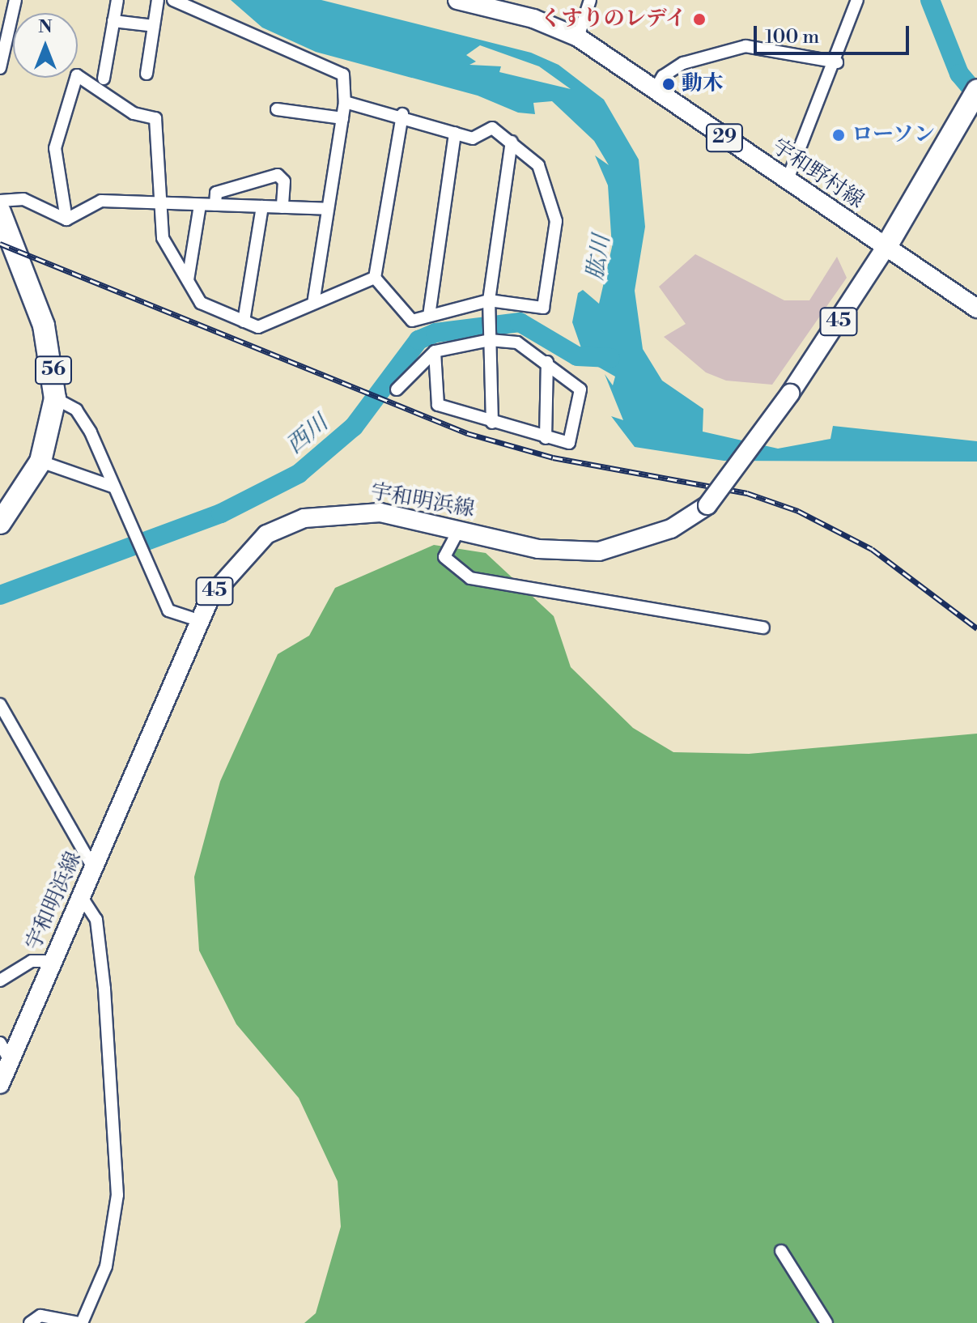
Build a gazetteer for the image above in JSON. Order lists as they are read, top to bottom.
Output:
{
  "streets": {
    "highway": ["56"],
    "main road": [
      "29",
      "宇和野村線",
      "45",
      "宇和明浜線"
    ]
  },
  "crossings": [
    ["宇和野村線", "宇和明浜線"]
  ],
  "water": ["肱川", "西川"],
  "places": ["くすりのレデイ", "動木", "ローソン"],
  "scale_bar": "100 m",
  "north": "top"
}
